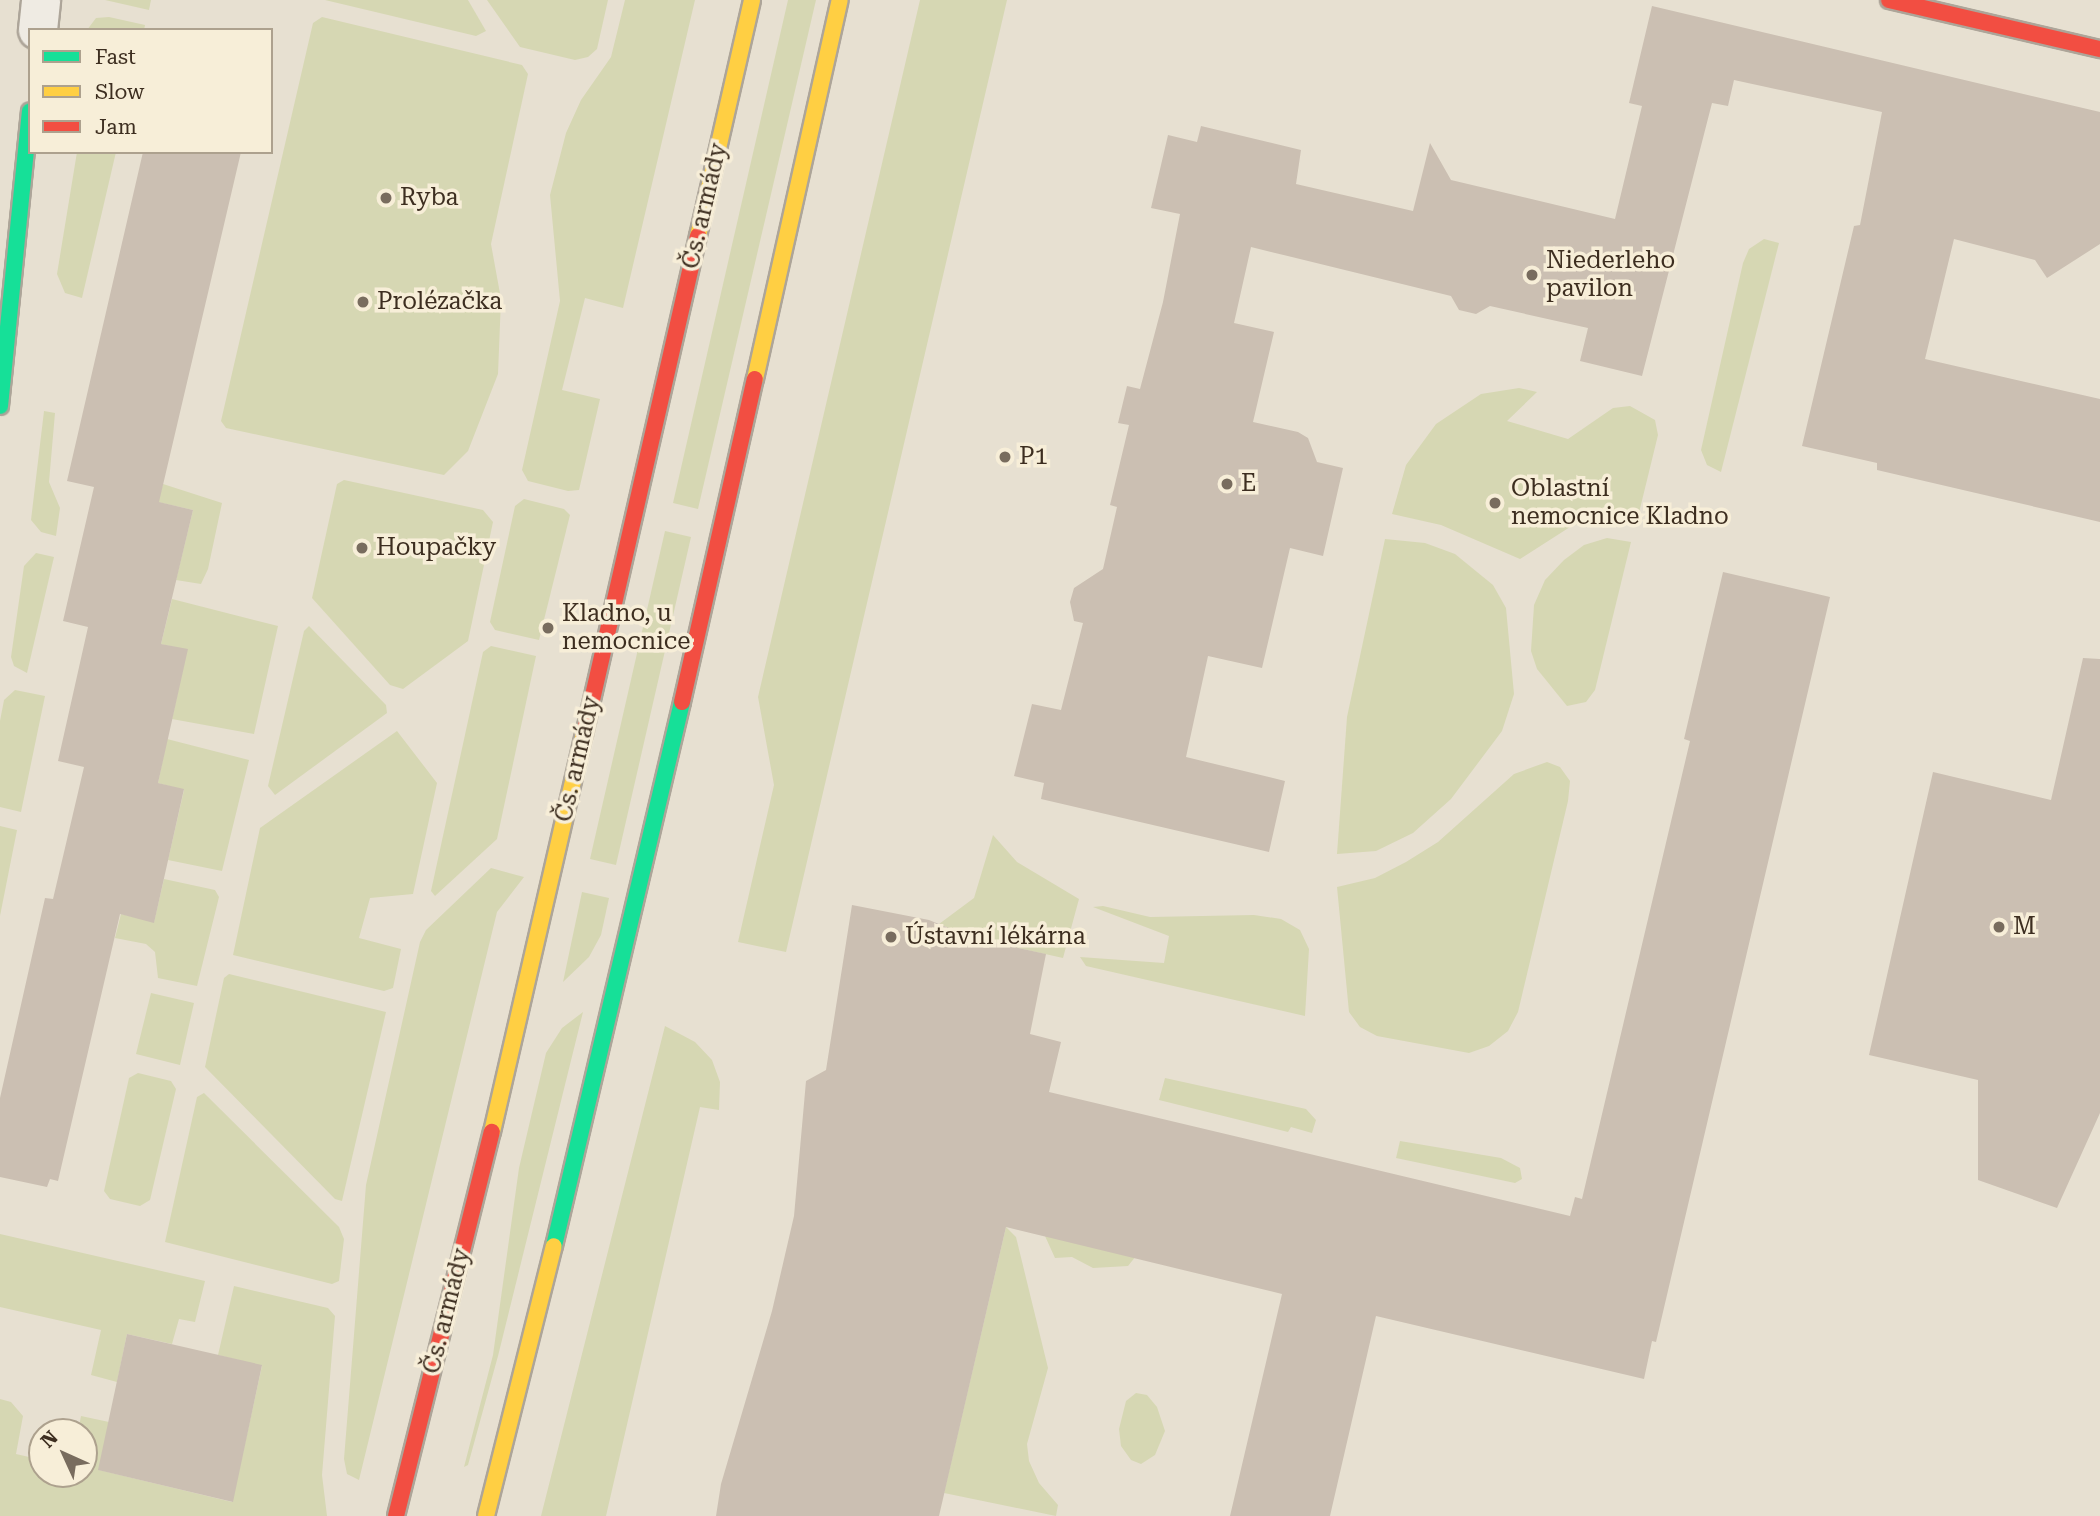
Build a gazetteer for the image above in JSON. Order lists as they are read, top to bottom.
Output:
{
  "streets": {
    "main road": ["Čs. armády"]
  },
  "places": [
    "Ryba",
    "Niederleho pavilon",
    "Prolézačka",
    "P1",
    "E",
    "Oblastní nemocnice Kladno",
    "Houpačky",
    "Kladno, u nemocnice",
    "M",
    "Ústavní lékárna"
  ],
  "legend": ["Fast", "Slow", "Jam"],
  "north": "top left"
}
